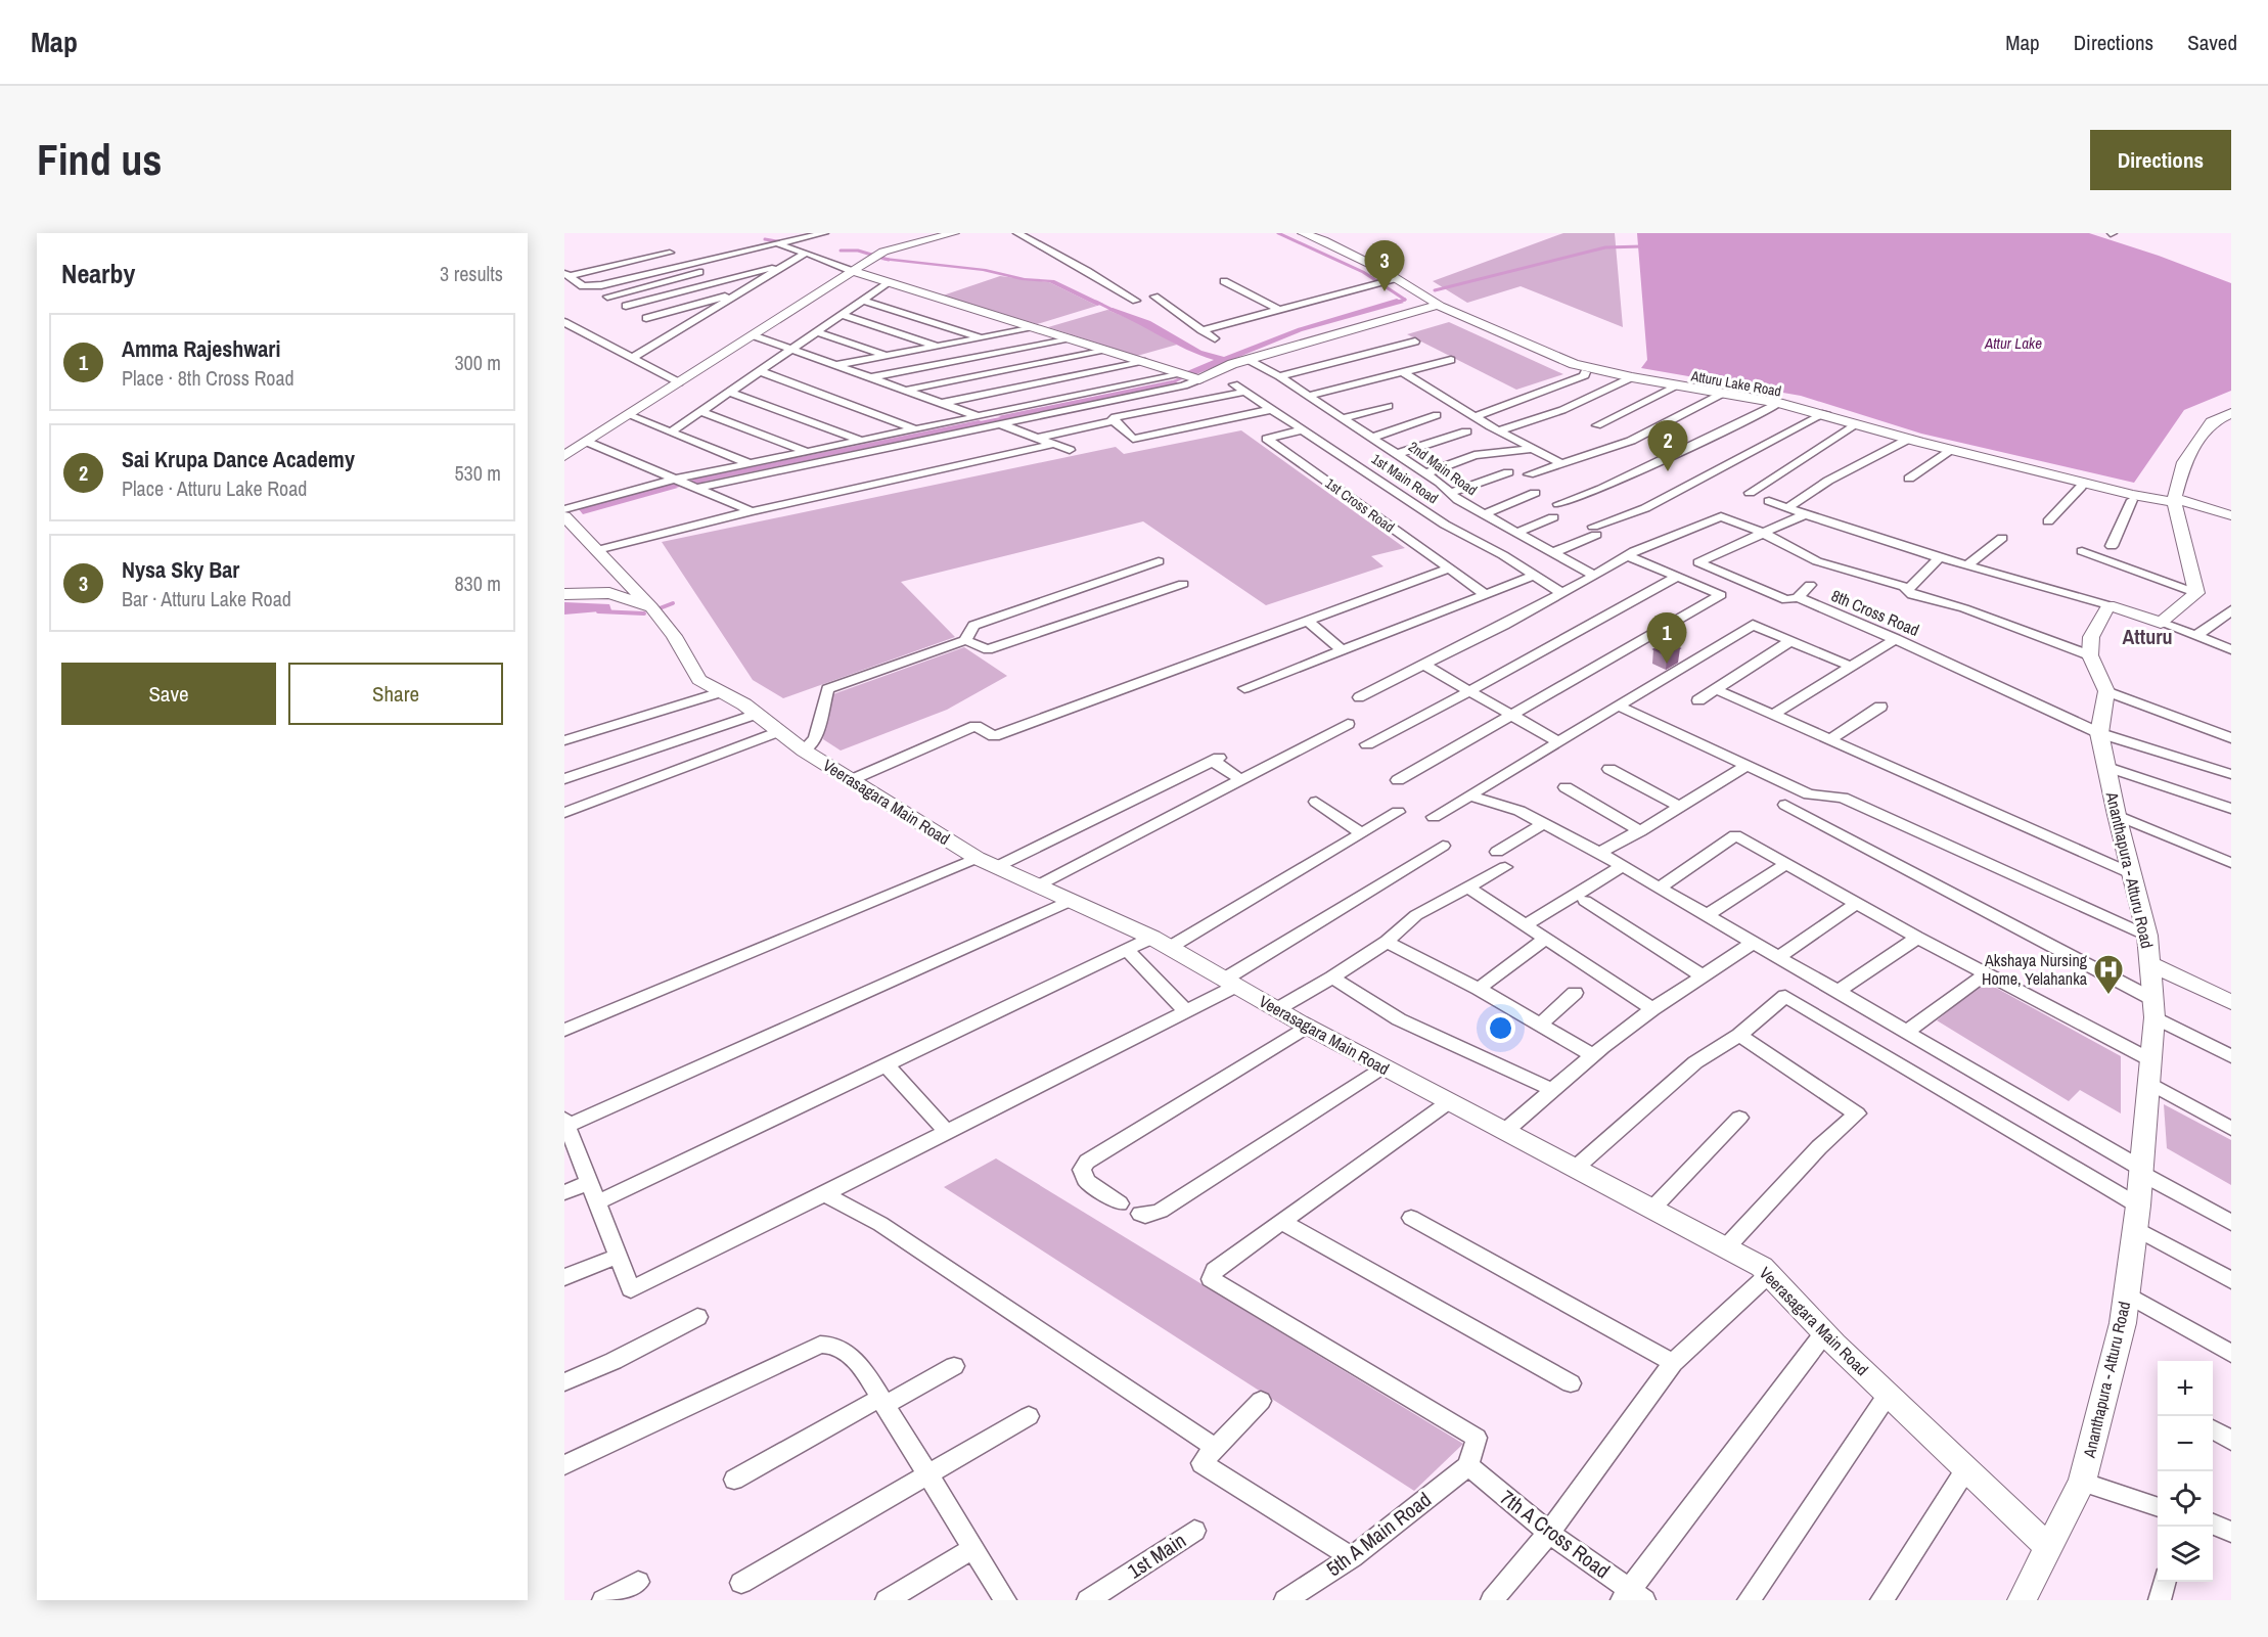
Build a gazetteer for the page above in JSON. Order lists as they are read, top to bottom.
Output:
{
  "streets": {
    "street": [
      "Atturu Lake Road",
      "2nd Main Road",
      "1st Main Road",
      "1st Cross Road",
      "8th Cross Road",
      "Veerasagara Main Road",
      "Ananthapura - Atturu Road",
      "5th A Main Road",
      "7th A Cross Road",
      "1st Main"
    ]
  },
  "crossings": [
    ["1st Main Road", "1st Cross Road"],
    ["8th Cross Road", "Ananthapura - Atturu Road"],
    ["Veerasagara Main Road", "Ananthapura - Atturu Road"],
    ["5th A Main Road", "7th A Cross Road"]
  ],
  "districts": ["Atturu"],
  "water": ["Attur Lake"],
  "places": {
    "hospital": ["Akshaya Nursing Home, Yelahanka"]
  },
  "page": {
    "header": "Map",
    "nav": ["Map", "Directions", "Saved"],
    "buttons": [
      "Directions",
      ["Save", "Share"]
    ],
    "title": "Find us",
    "heading": ["Nearby", "3 results"],
    "pins": ["3", "2", "1"],
    "list": [
      {
        "mark": "1",
        "name": "Amma Rajeshwari",
        "note": "Place · 8th Cross Road",
        "value": "300 m"
      },
      {
        "mark": "2",
        "name": "Sai Krupa Dance Academy",
        "note": "Place · Atturu Lake Road",
        "value": "530 m"
      },
      {
        "mark": "3",
        "name": "Nysa Sky Bar",
        "note": "Bar · Atturu Lake Road",
        "value": "830 m"
      }
    ],
    "map_buttons": ["+", "−"]
  }
}
